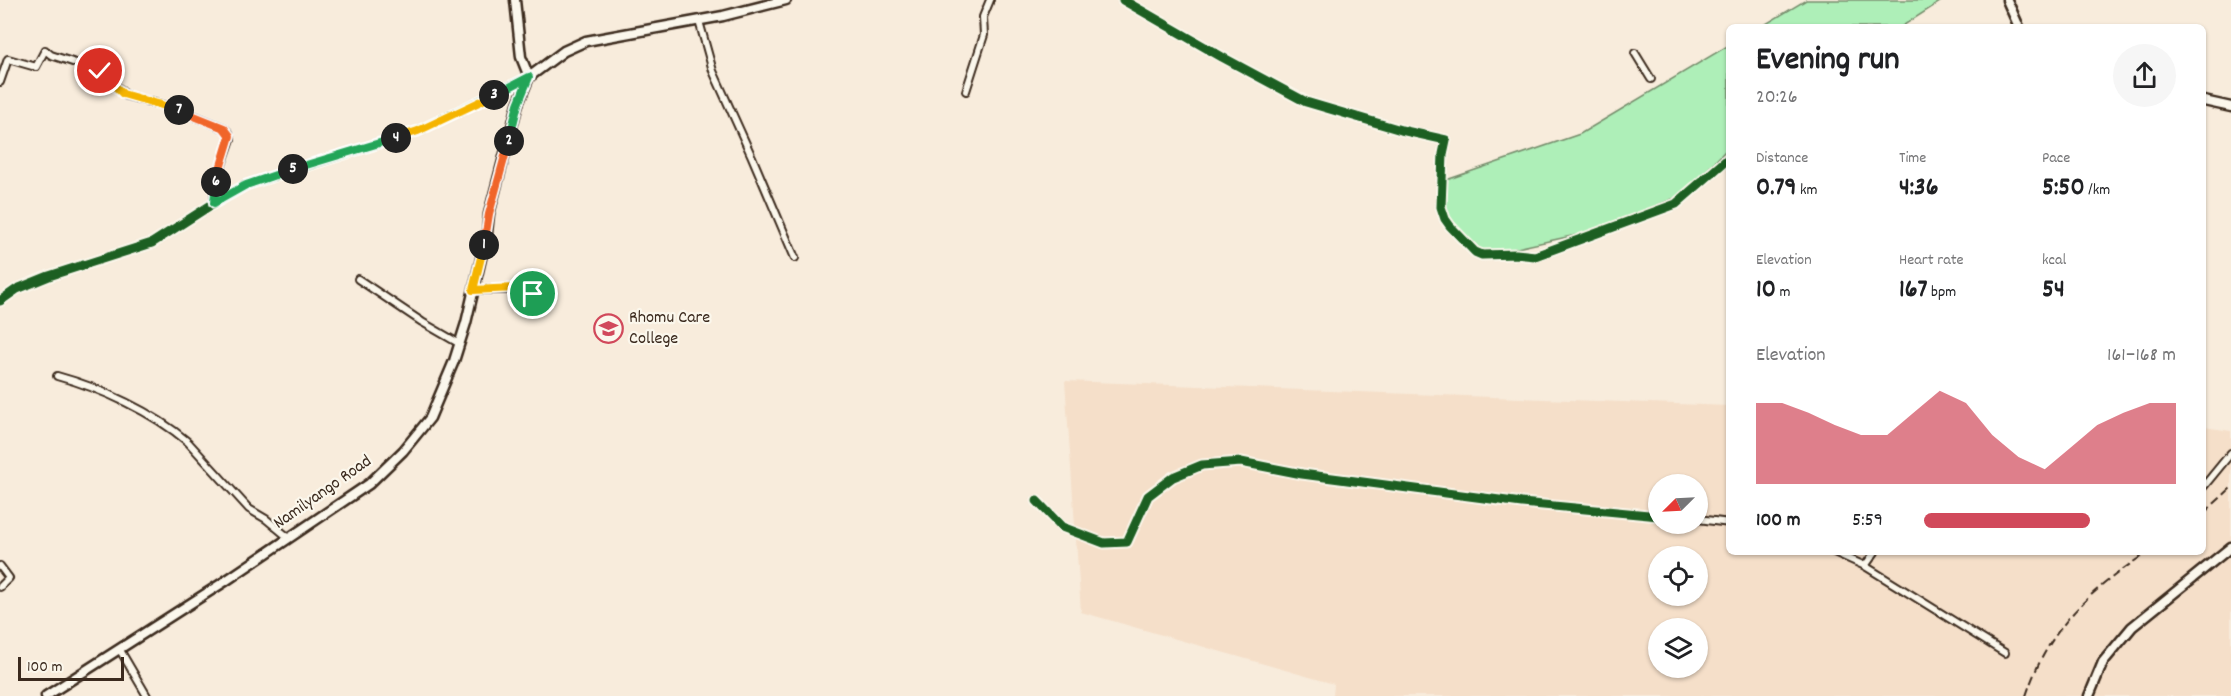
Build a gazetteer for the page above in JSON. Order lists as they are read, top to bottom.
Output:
{
  "streets": {
    "main road": ["Namilyango Road"]
  },
  "places": {
    "school or university": ["Rhomu Care College"]
  },
  "scale_bar": "100 m",
  "north": "bottom left",
  "page": {
    "heading": ["Evening run", "20:26"],
    "pins": [
      "3",
      "7",
      "4",
      "2",
      "5",
      "6",
      "1"
    ],
    "stats": [
      ["Distance", "0.79 km"],
      ["Time", "4:36"],
      ["Pace", "5:50 /km"],
      ["Elevation", "10 m"],
      ["Heart rate", "167 bpm"],
      ["kcal", "54"]
    ],
    "chart": ["Elevation", "161–168 m"],
    "list": [
      {
        "name": "100 m",
        "note": "5:59"
      }
    ],
    "scale": "100 m"
  }
}
